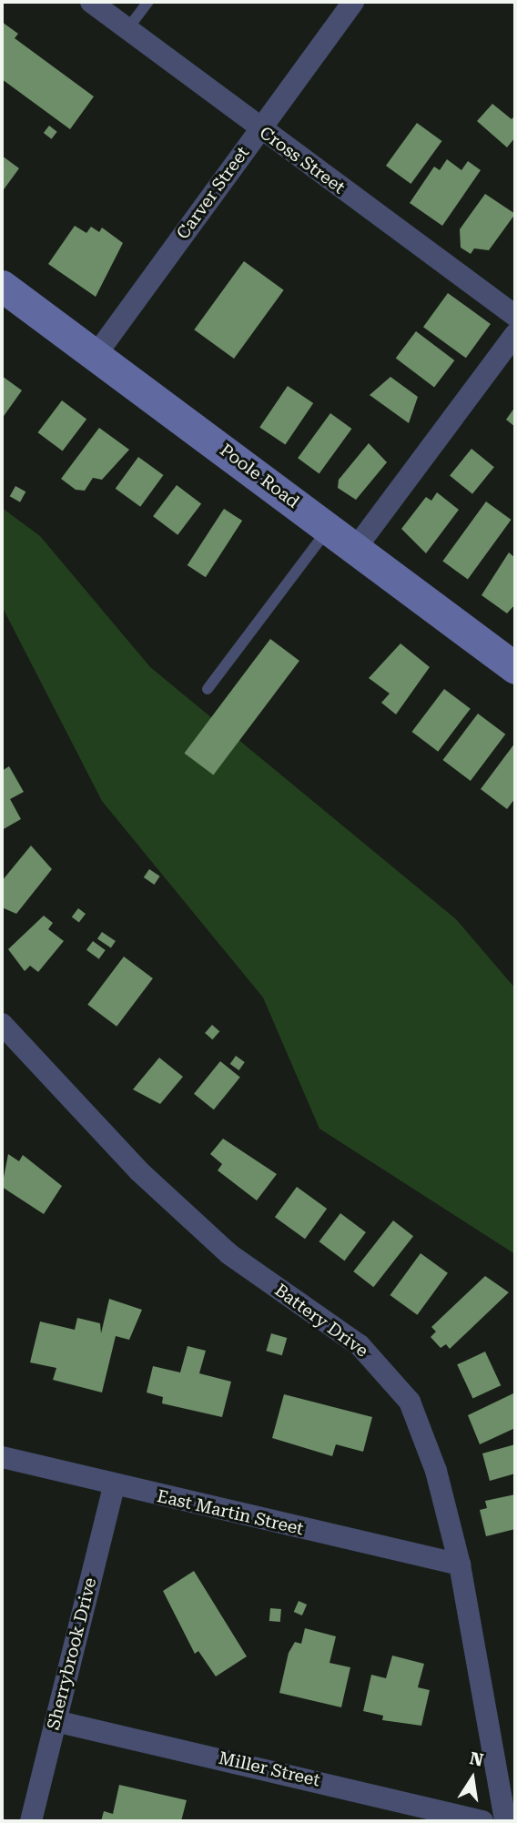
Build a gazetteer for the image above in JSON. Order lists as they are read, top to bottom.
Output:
{
  "streets": {
    "main road": ["Poole Road"],
    "street": [
      "Cross Street",
      "Carver Street",
      "Battery Drive",
      "East Martin Street",
      "Sherrybrook Drive",
      "Miller Street"
    ]
  },
  "crossings": [
    ["Cross Street", "Carver Street"],
    ["Carver Street", "Poole Road"],
    ["Battery Drive", "East Martin Street"],
    ["East Martin Street", "Sherrybrook Drive"],
    ["Sherrybrook Drive", "Miller Street"]
  ],
  "north": "top"
}
